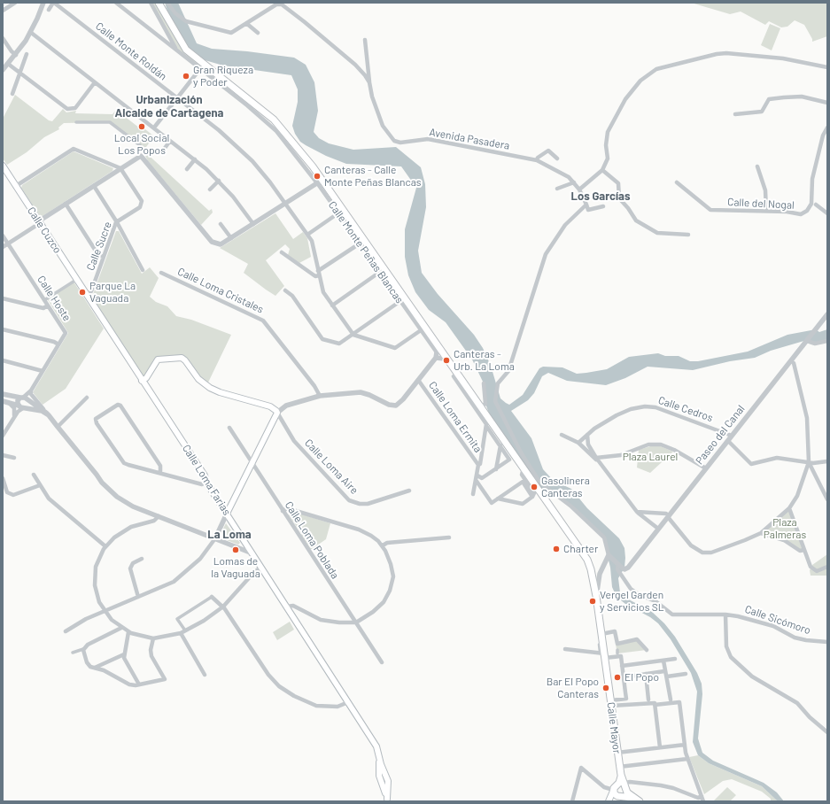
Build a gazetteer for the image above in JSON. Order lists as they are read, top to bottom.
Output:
{
  "streets": {
    "main road": [
      "Calle Cuzco",
      "Calle Monte Peñas Blancas",
      "Calle Loma Farias",
      "Calle Mayor"
    ],
    "street": [
      "Calle Monte Roldán",
      "Avenida Pasadera",
      "Calle del Nogal",
      "Calle Sucre",
      "Calle Loma Cristales",
      "Calle Hoste",
      "Calle Cedros",
      "Calle Loma Ermita",
      "Paseo del Canal",
      "Calle Loma Aire",
      "Calle Loma Poblada",
      "Calle Sicómoro"
    ]
  },
  "crossings": [
    ["Calle Cuzco", "Calle Sucre"],
    ["Calle Cuzco", "Calle Loma Farias"],
    ["Calle Sucre", "Calle Loma Farias"],
    ["Calle Monte Peñas Blancas", "Calle Mayor"],
    ["Calle Cedros", "Paseo del Canal"],
    ["Paseo del Canal", "Calle Sicómoro"]
  ],
  "districts": ["Urbanización Alcalde de Cartagena", "Los Garcías", "La Loma"],
  "parks": ["Plaza Laurel", "Plaza Palmeras"],
  "places": [
    "Gran Riqueza y Poder",
    "Local Social Los Popos",
    "Canteras - Calle Monte Peñas Blancas",
    "Parque La Vaguada",
    "Canteras - Urb. La Loma",
    "Gasolinera Canteras",
    "Charter",
    "Lomas de la Vaguada",
    "Vergel Garden y Servicios SL",
    "El Popo",
    "Bar El Popo Canteras"
  ]
}
